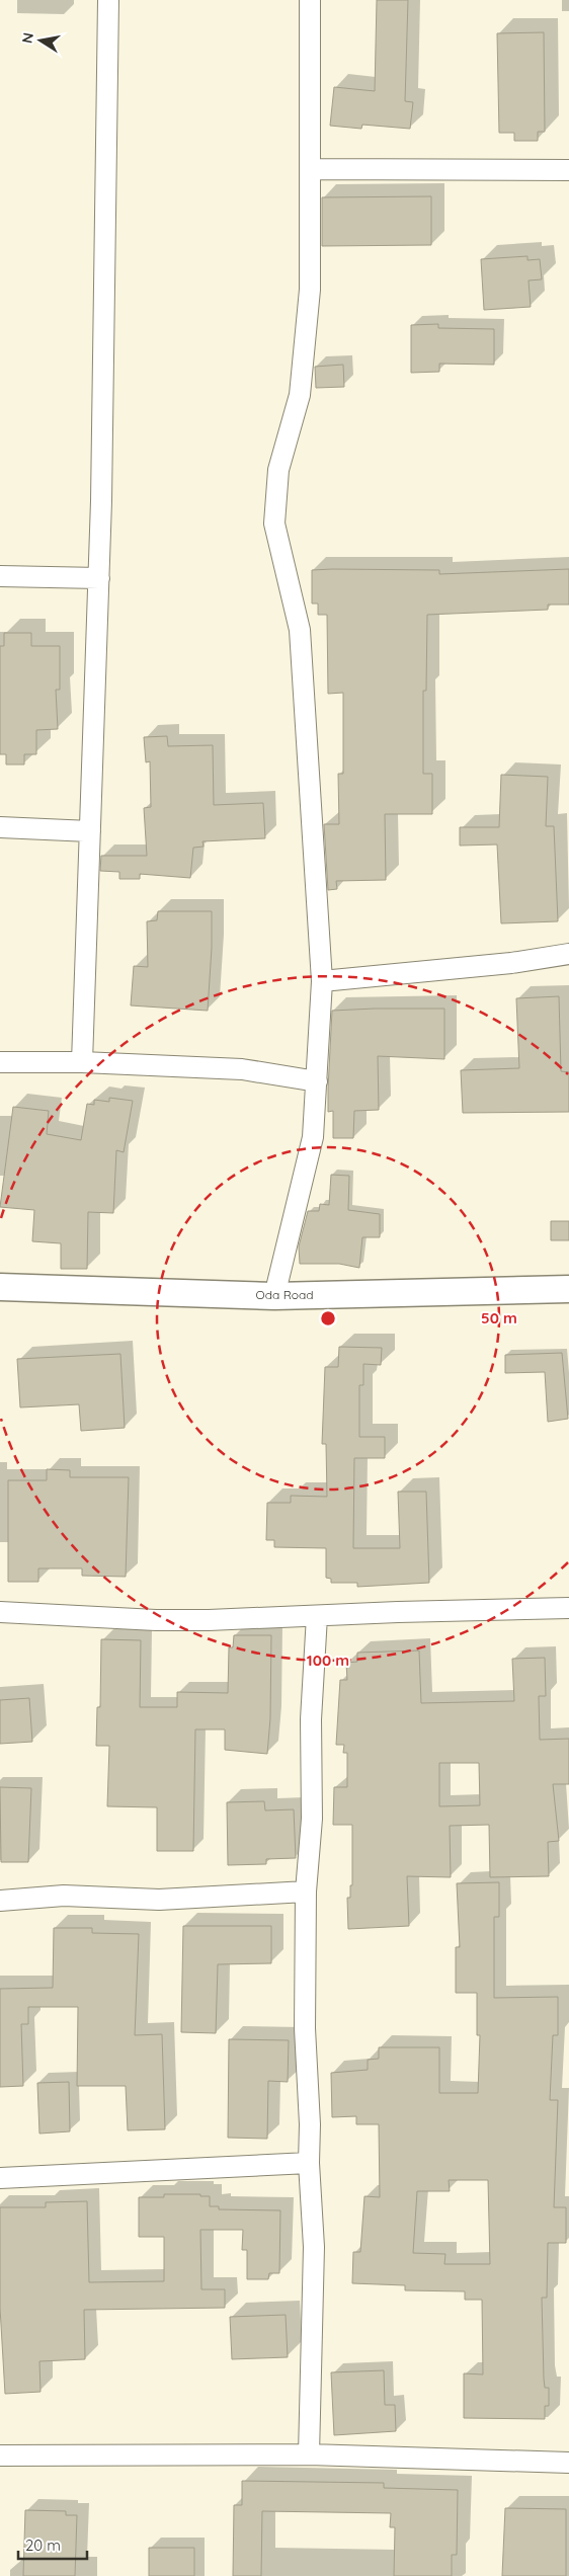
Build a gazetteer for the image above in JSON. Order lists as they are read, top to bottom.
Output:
{
  "streets": {
    "street": ["Oda Road"]
  },
  "scale_bar": "20 m",
  "north": "left",
  "rings": ["50 m", "100 m"]
}
